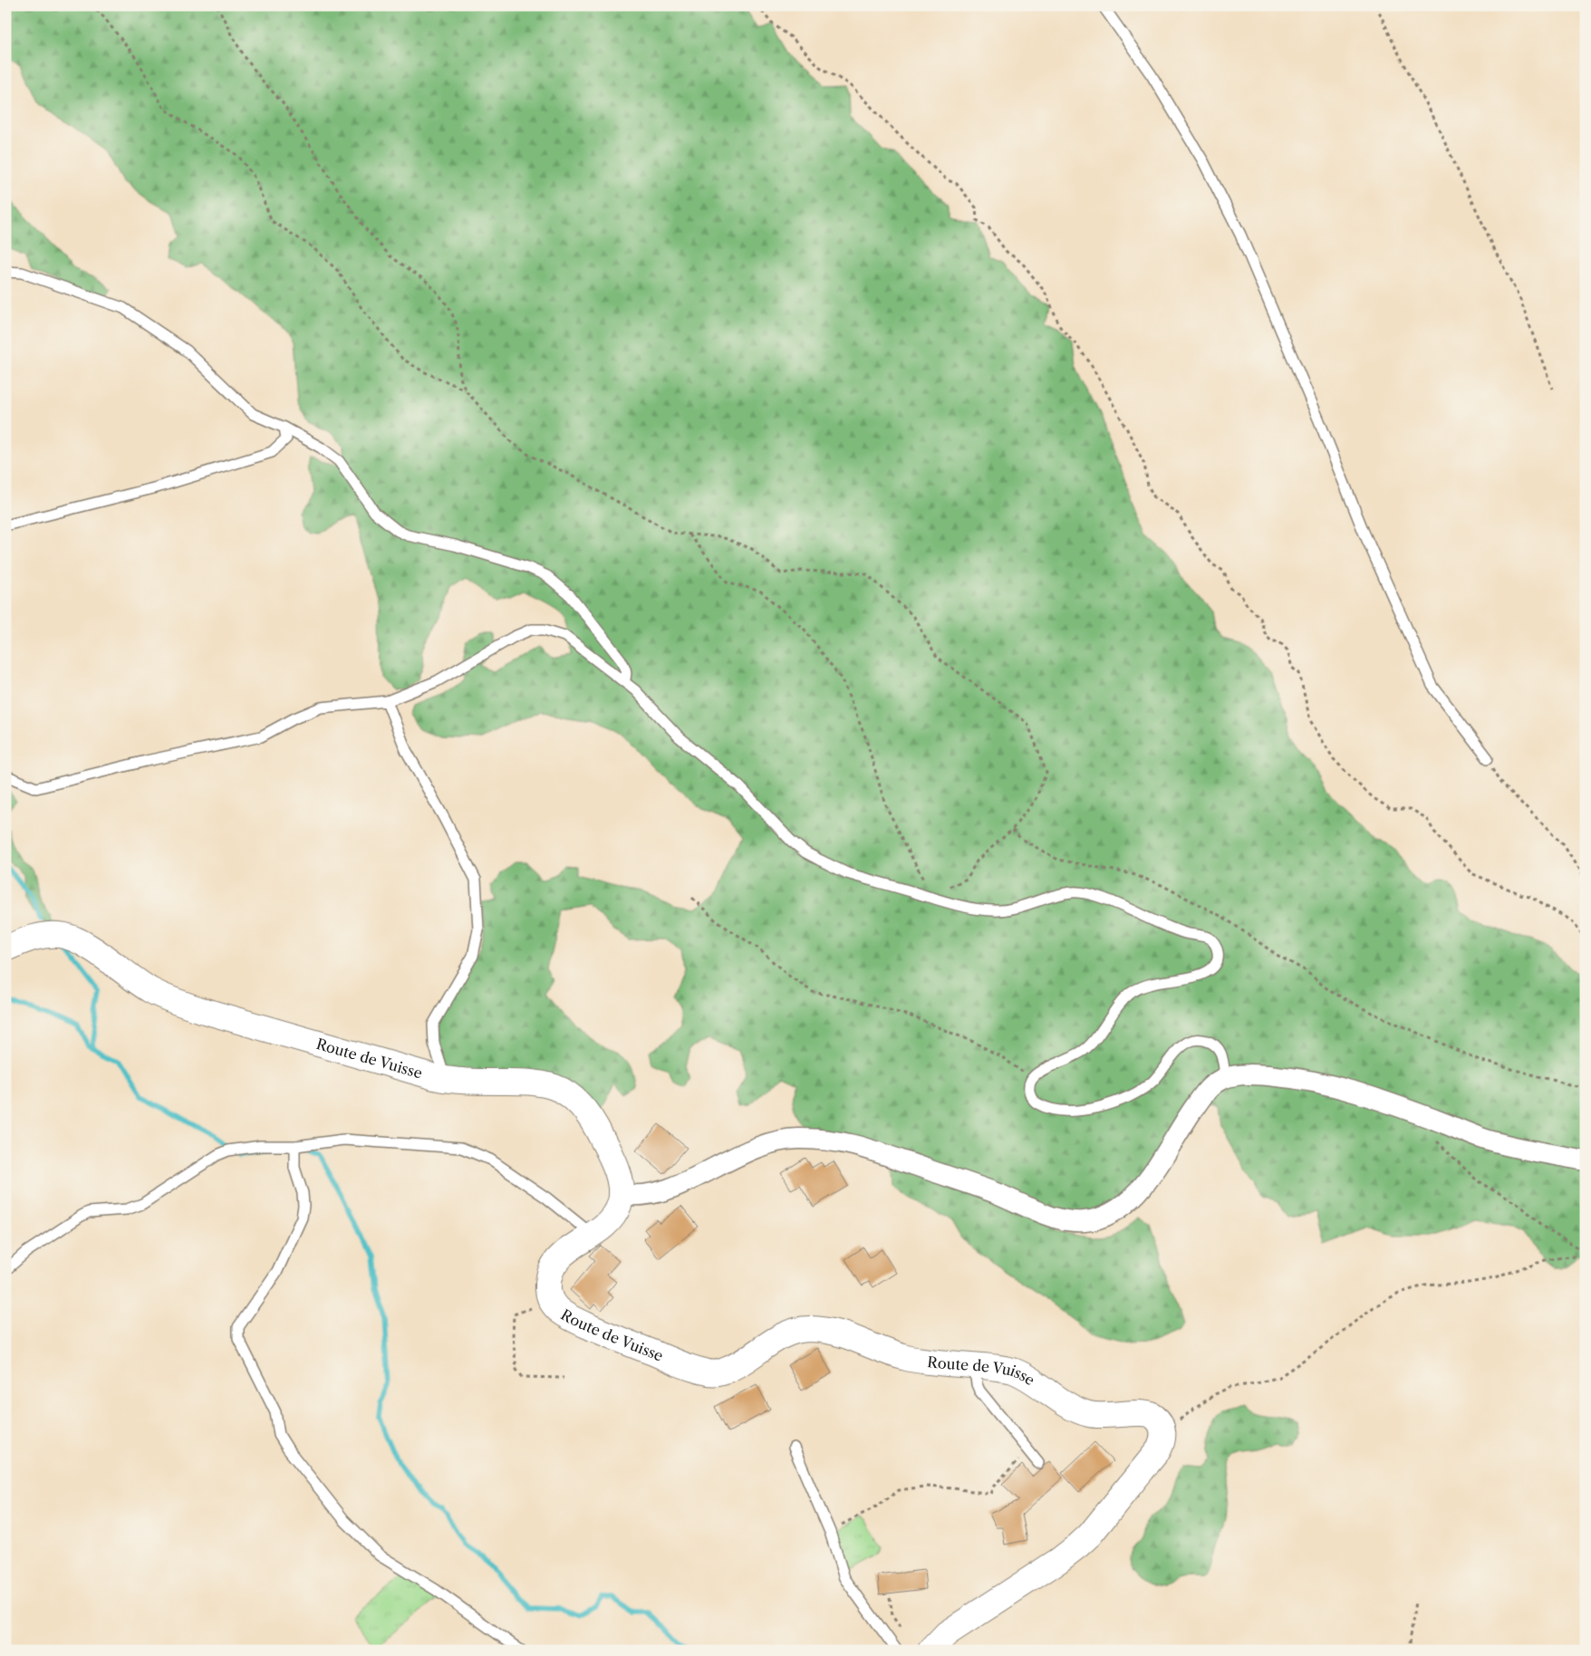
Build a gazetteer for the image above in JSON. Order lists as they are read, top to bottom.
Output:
{
  "streets": {
    "street": ["Route de Vuisse"]
  }
}
